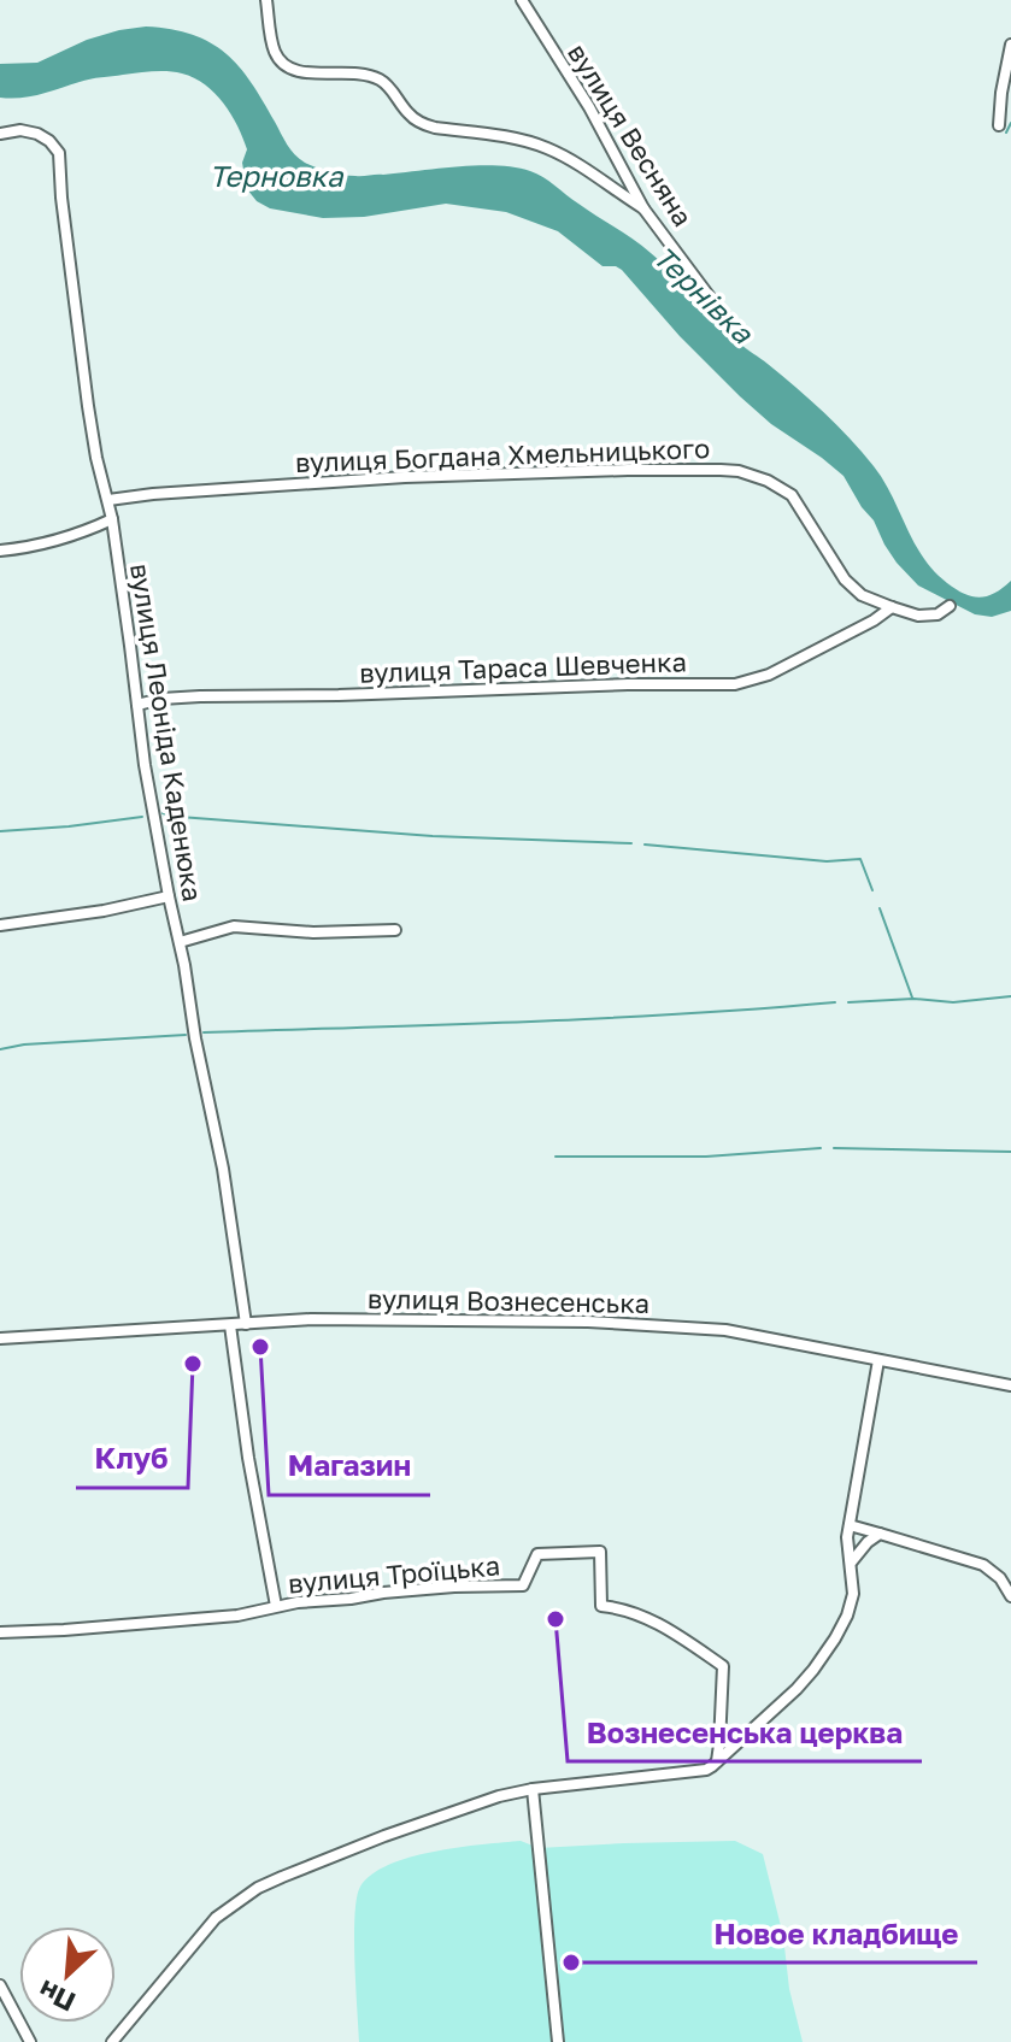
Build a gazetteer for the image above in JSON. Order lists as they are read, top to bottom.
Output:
{
  "streets": {
    "street": [
      "вулиця Весняна",
      "вулиця Богдана Хмельницького",
      "вулиця Тараса Шевченка",
      "вулиця Леоніда Каденюка",
      "вулиця Вознесенська",
      "вулиця Троїцька"
    ]
  },
  "crossings": [
    ["вулиця Богдана Хмельницького", "вулиця Тараса Шевченка"],
    ["вулиця Богдана Хмельницького", "вулиця Леоніда Каденюка"],
    ["вулиця Тараса Шевченка", "вулиця Леоніда Каденюка"],
    ["вулиця Леоніда Каденюка", "вулиця Вознесенська"]
  ],
  "water": ["Терновка", "Тернівка"],
  "places": [
    "Магазин",
    "Клуб",
    "Вознесенська церква",
    "Новое кладбище"
  ],
  "north": "bottom left"
}
